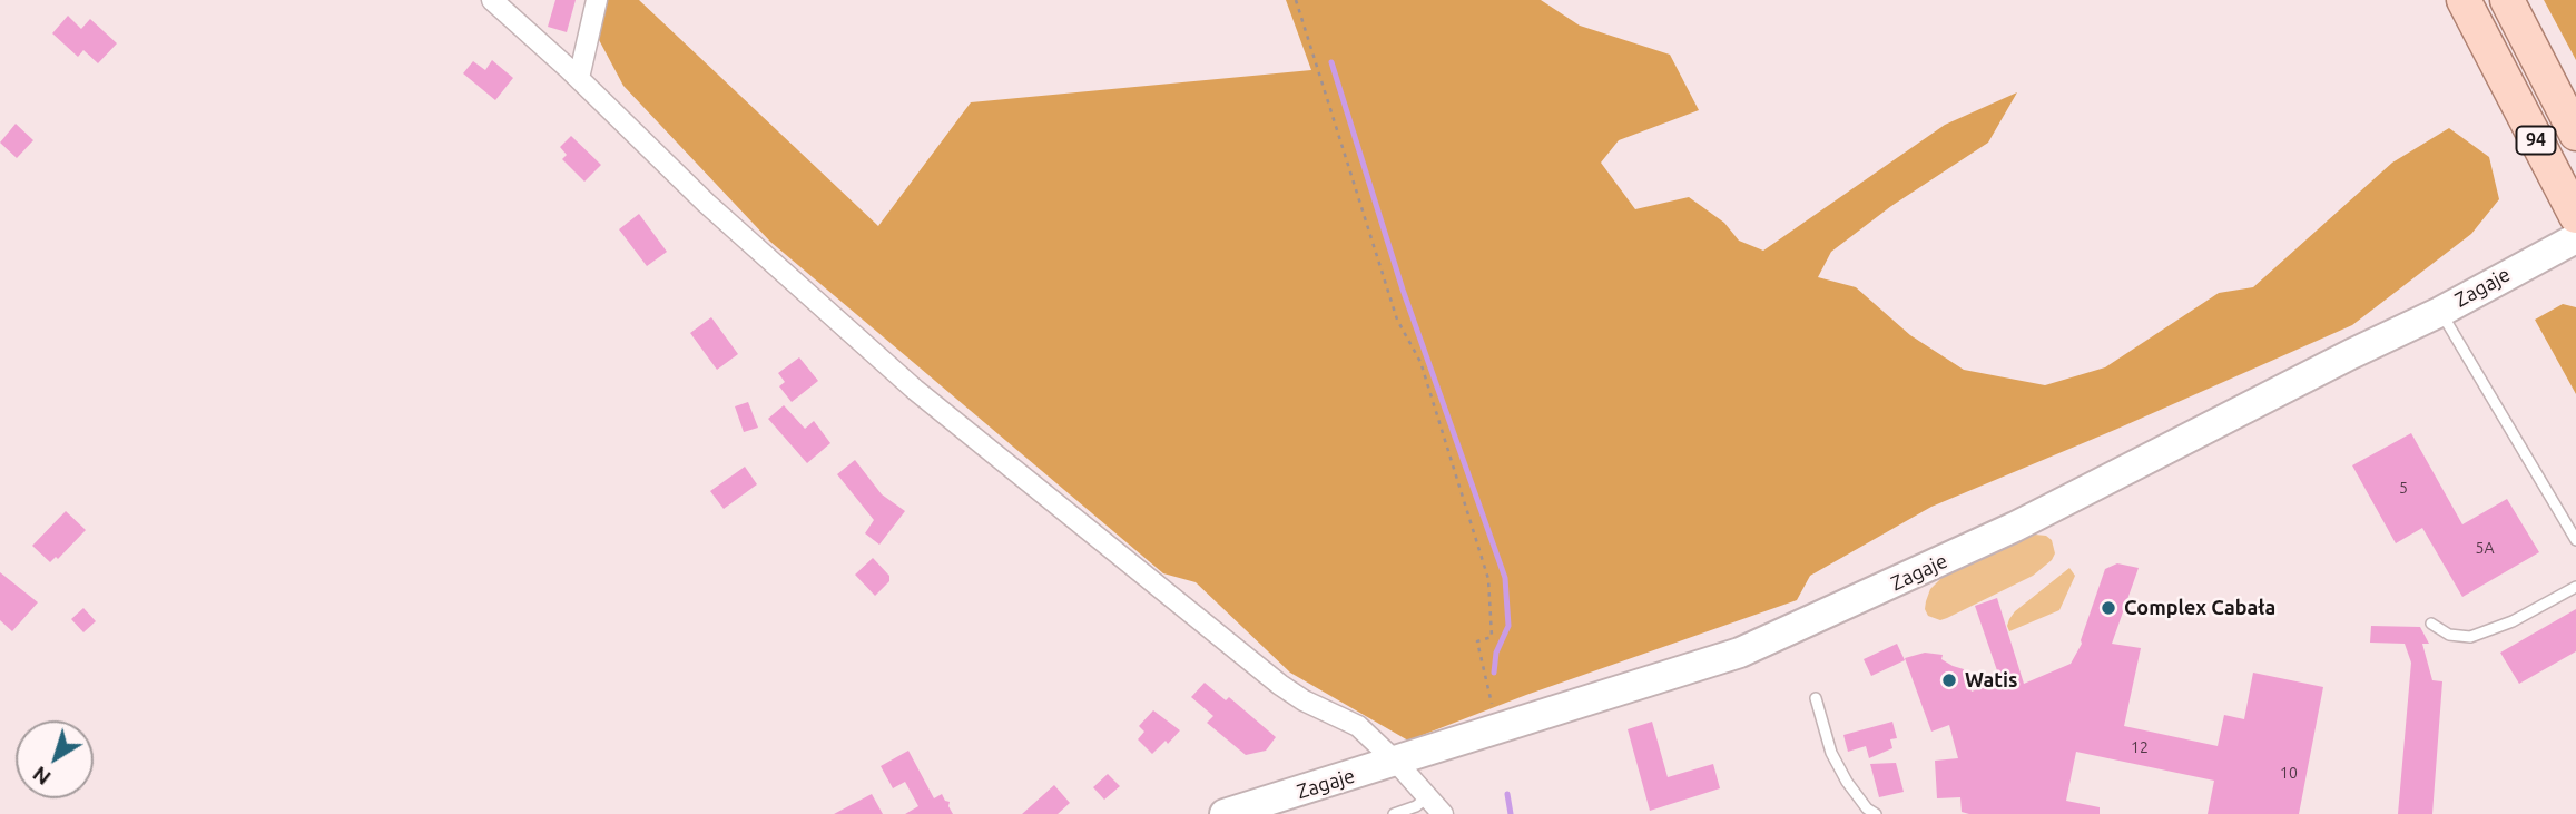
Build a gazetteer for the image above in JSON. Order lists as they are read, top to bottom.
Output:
{
  "streets": {
    "main road": ["94", "Zagaje"]
  },
  "places": ["Complex Cabała", "Watis"],
  "house_numbers": [
    "5",
    "5A",
    "12",
    "10"
  ],
  "north": "bottom left"
}
